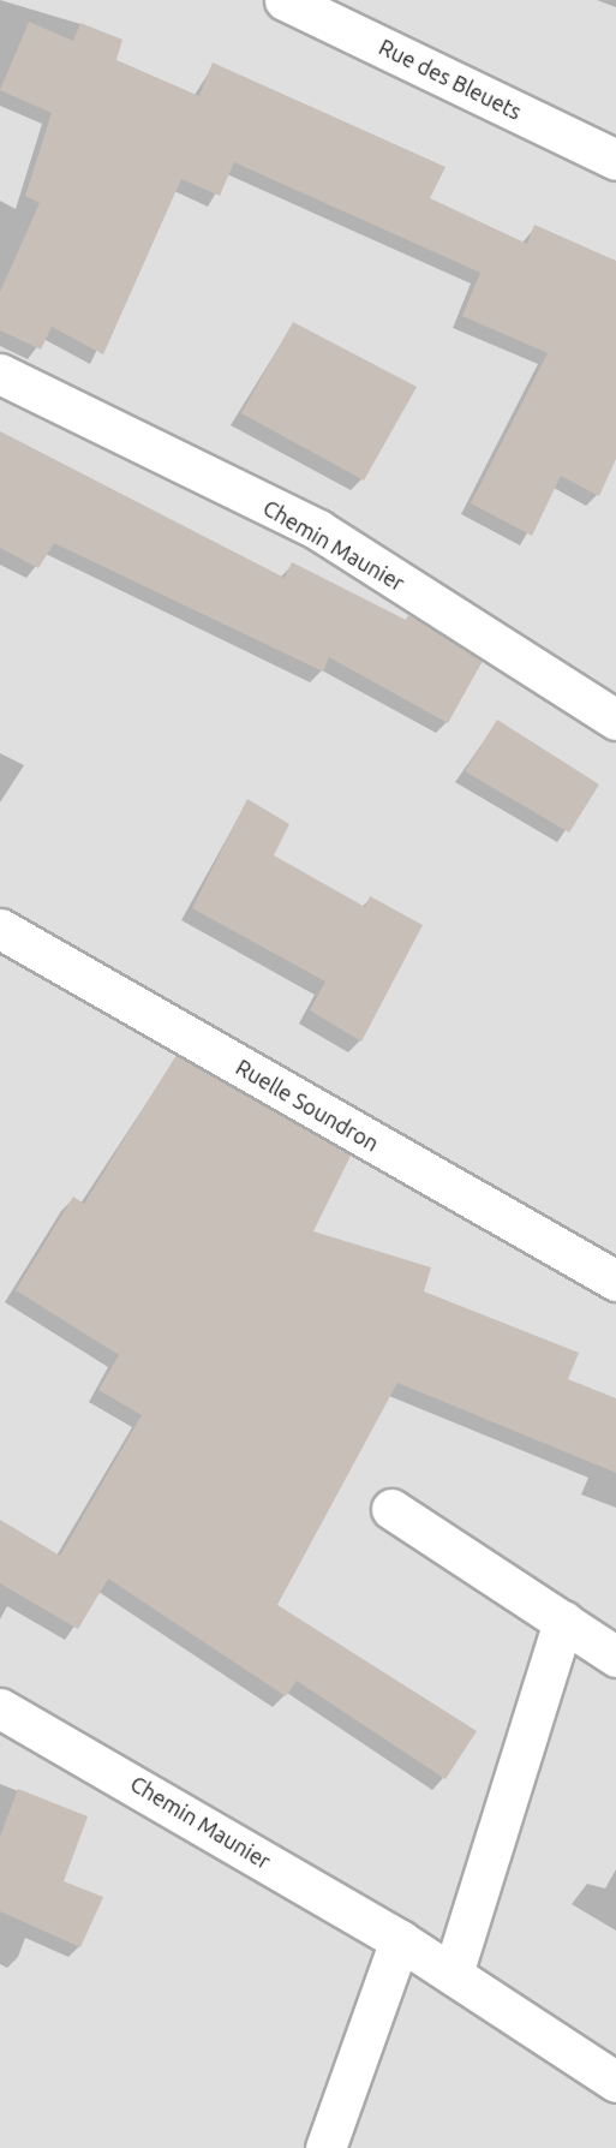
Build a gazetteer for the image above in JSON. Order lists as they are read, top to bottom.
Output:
{
  "streets": {
    "street": ["Rue des Bleuets", "Chemin Maunier", "Ruelle Soundron"]
  }
}
